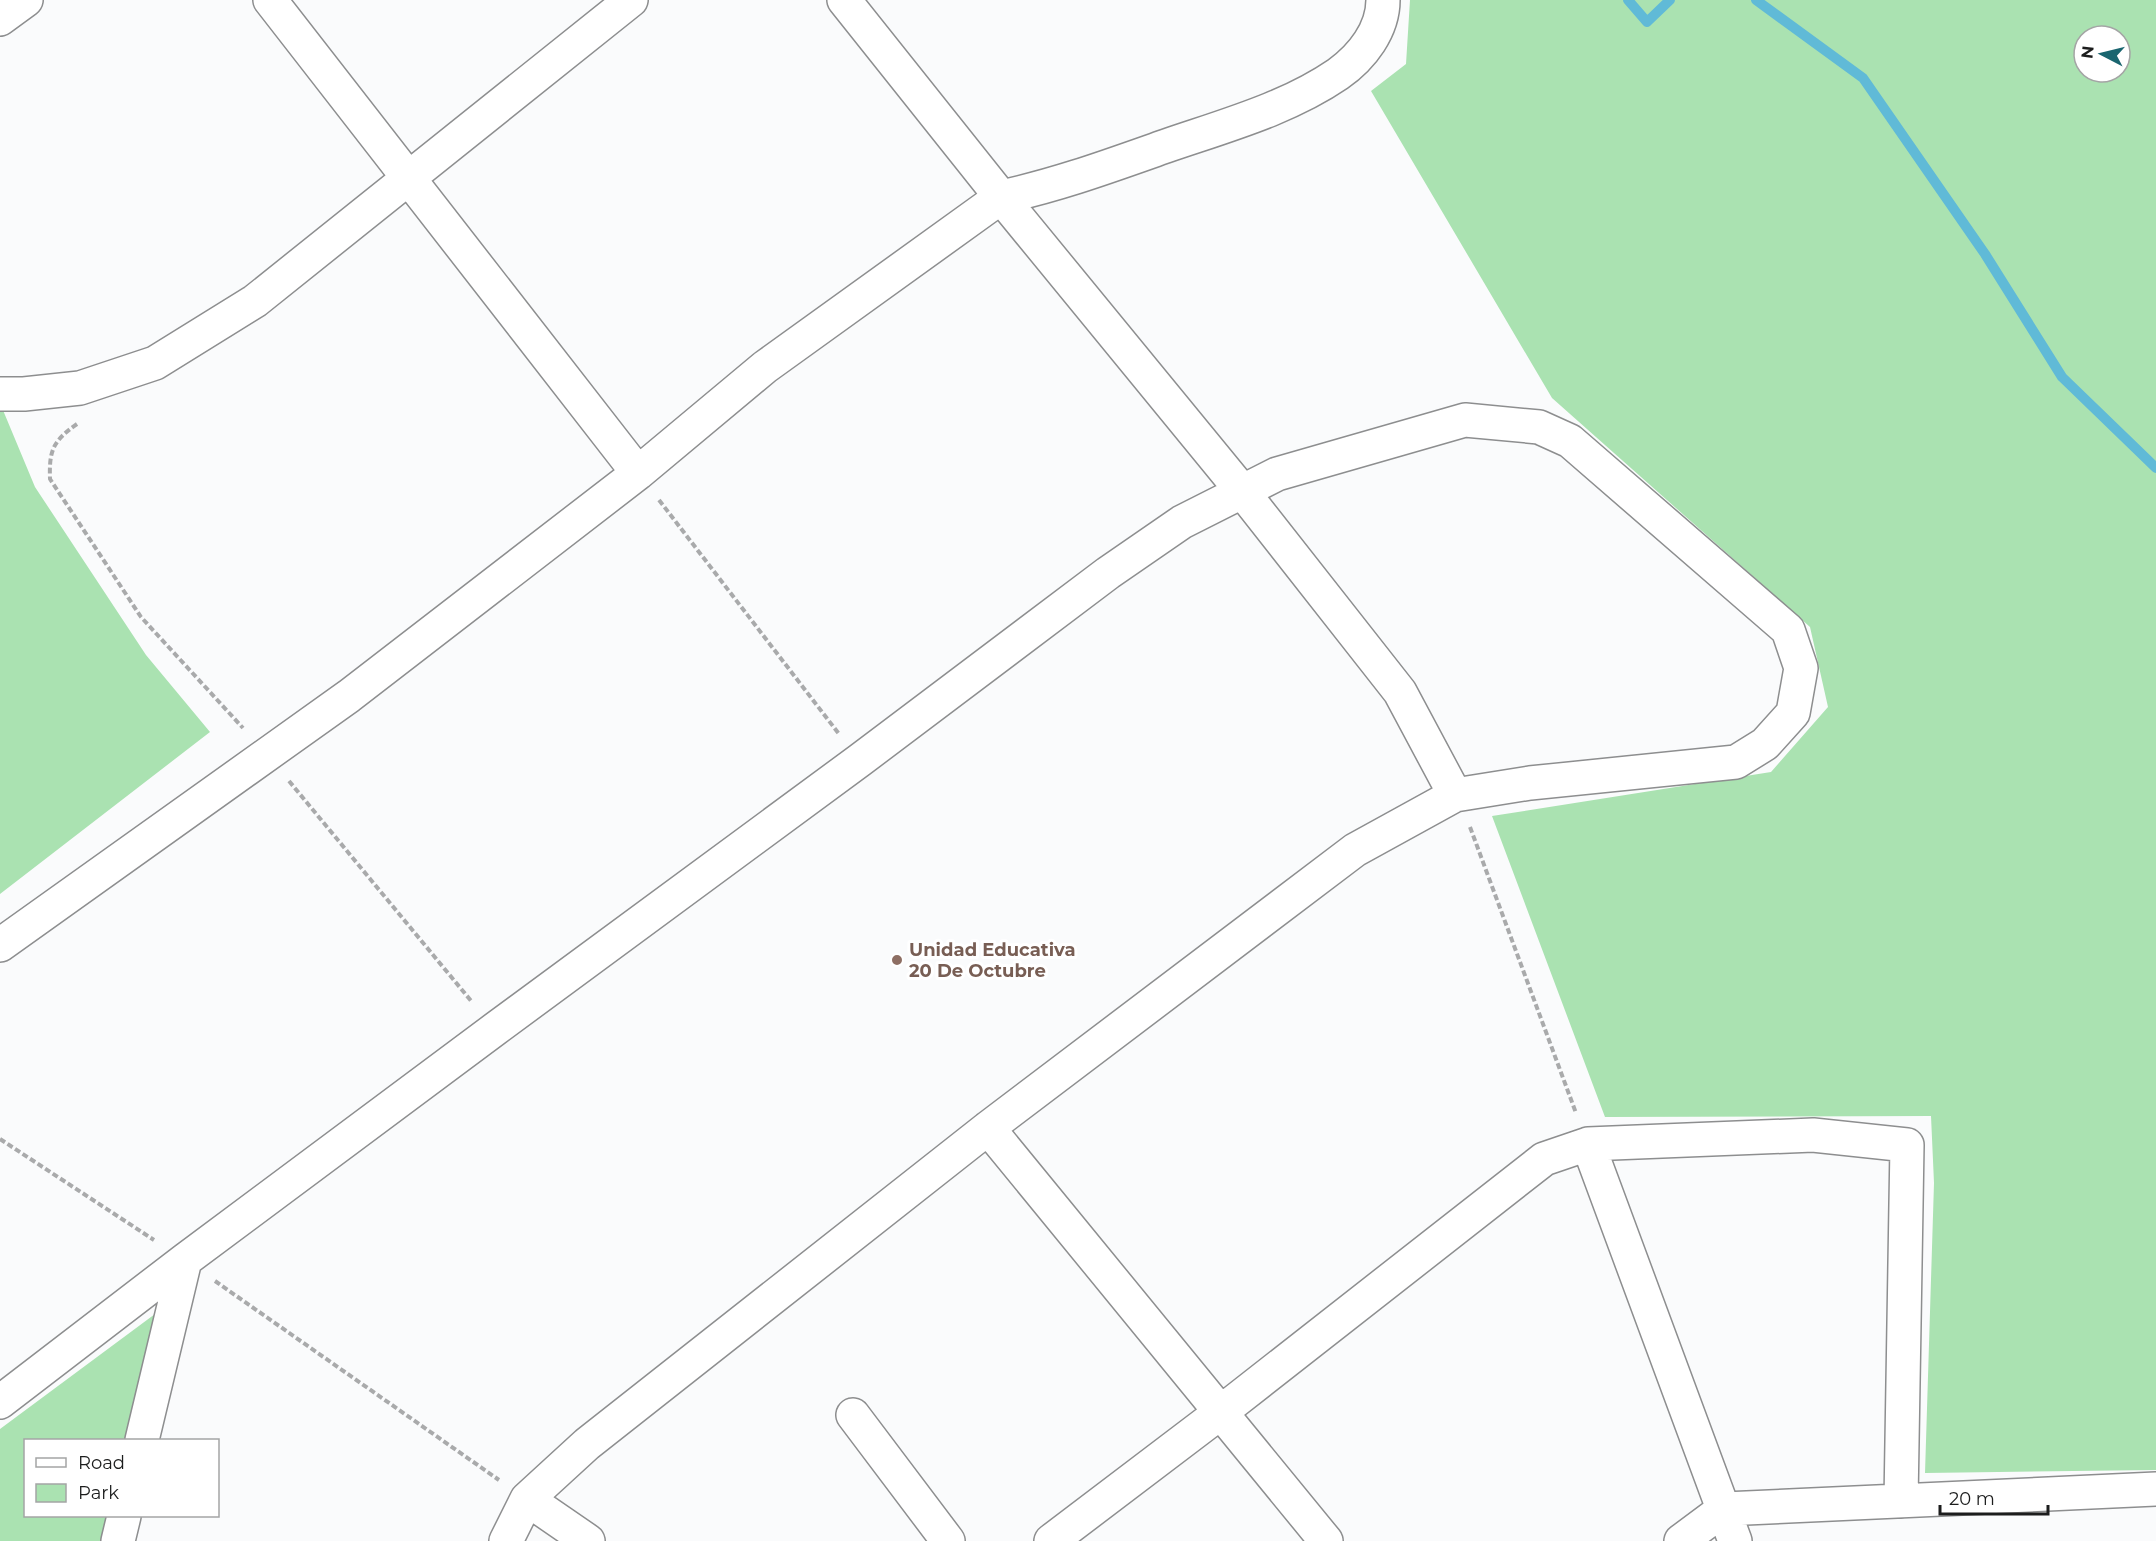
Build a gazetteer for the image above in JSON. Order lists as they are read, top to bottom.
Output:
{
  "places": ["Unidad Educativa 20 De Octubre"],
  "legend": ["Road", "Park"],
  "scale_bar": "20 m",
  "north": "left"
}
